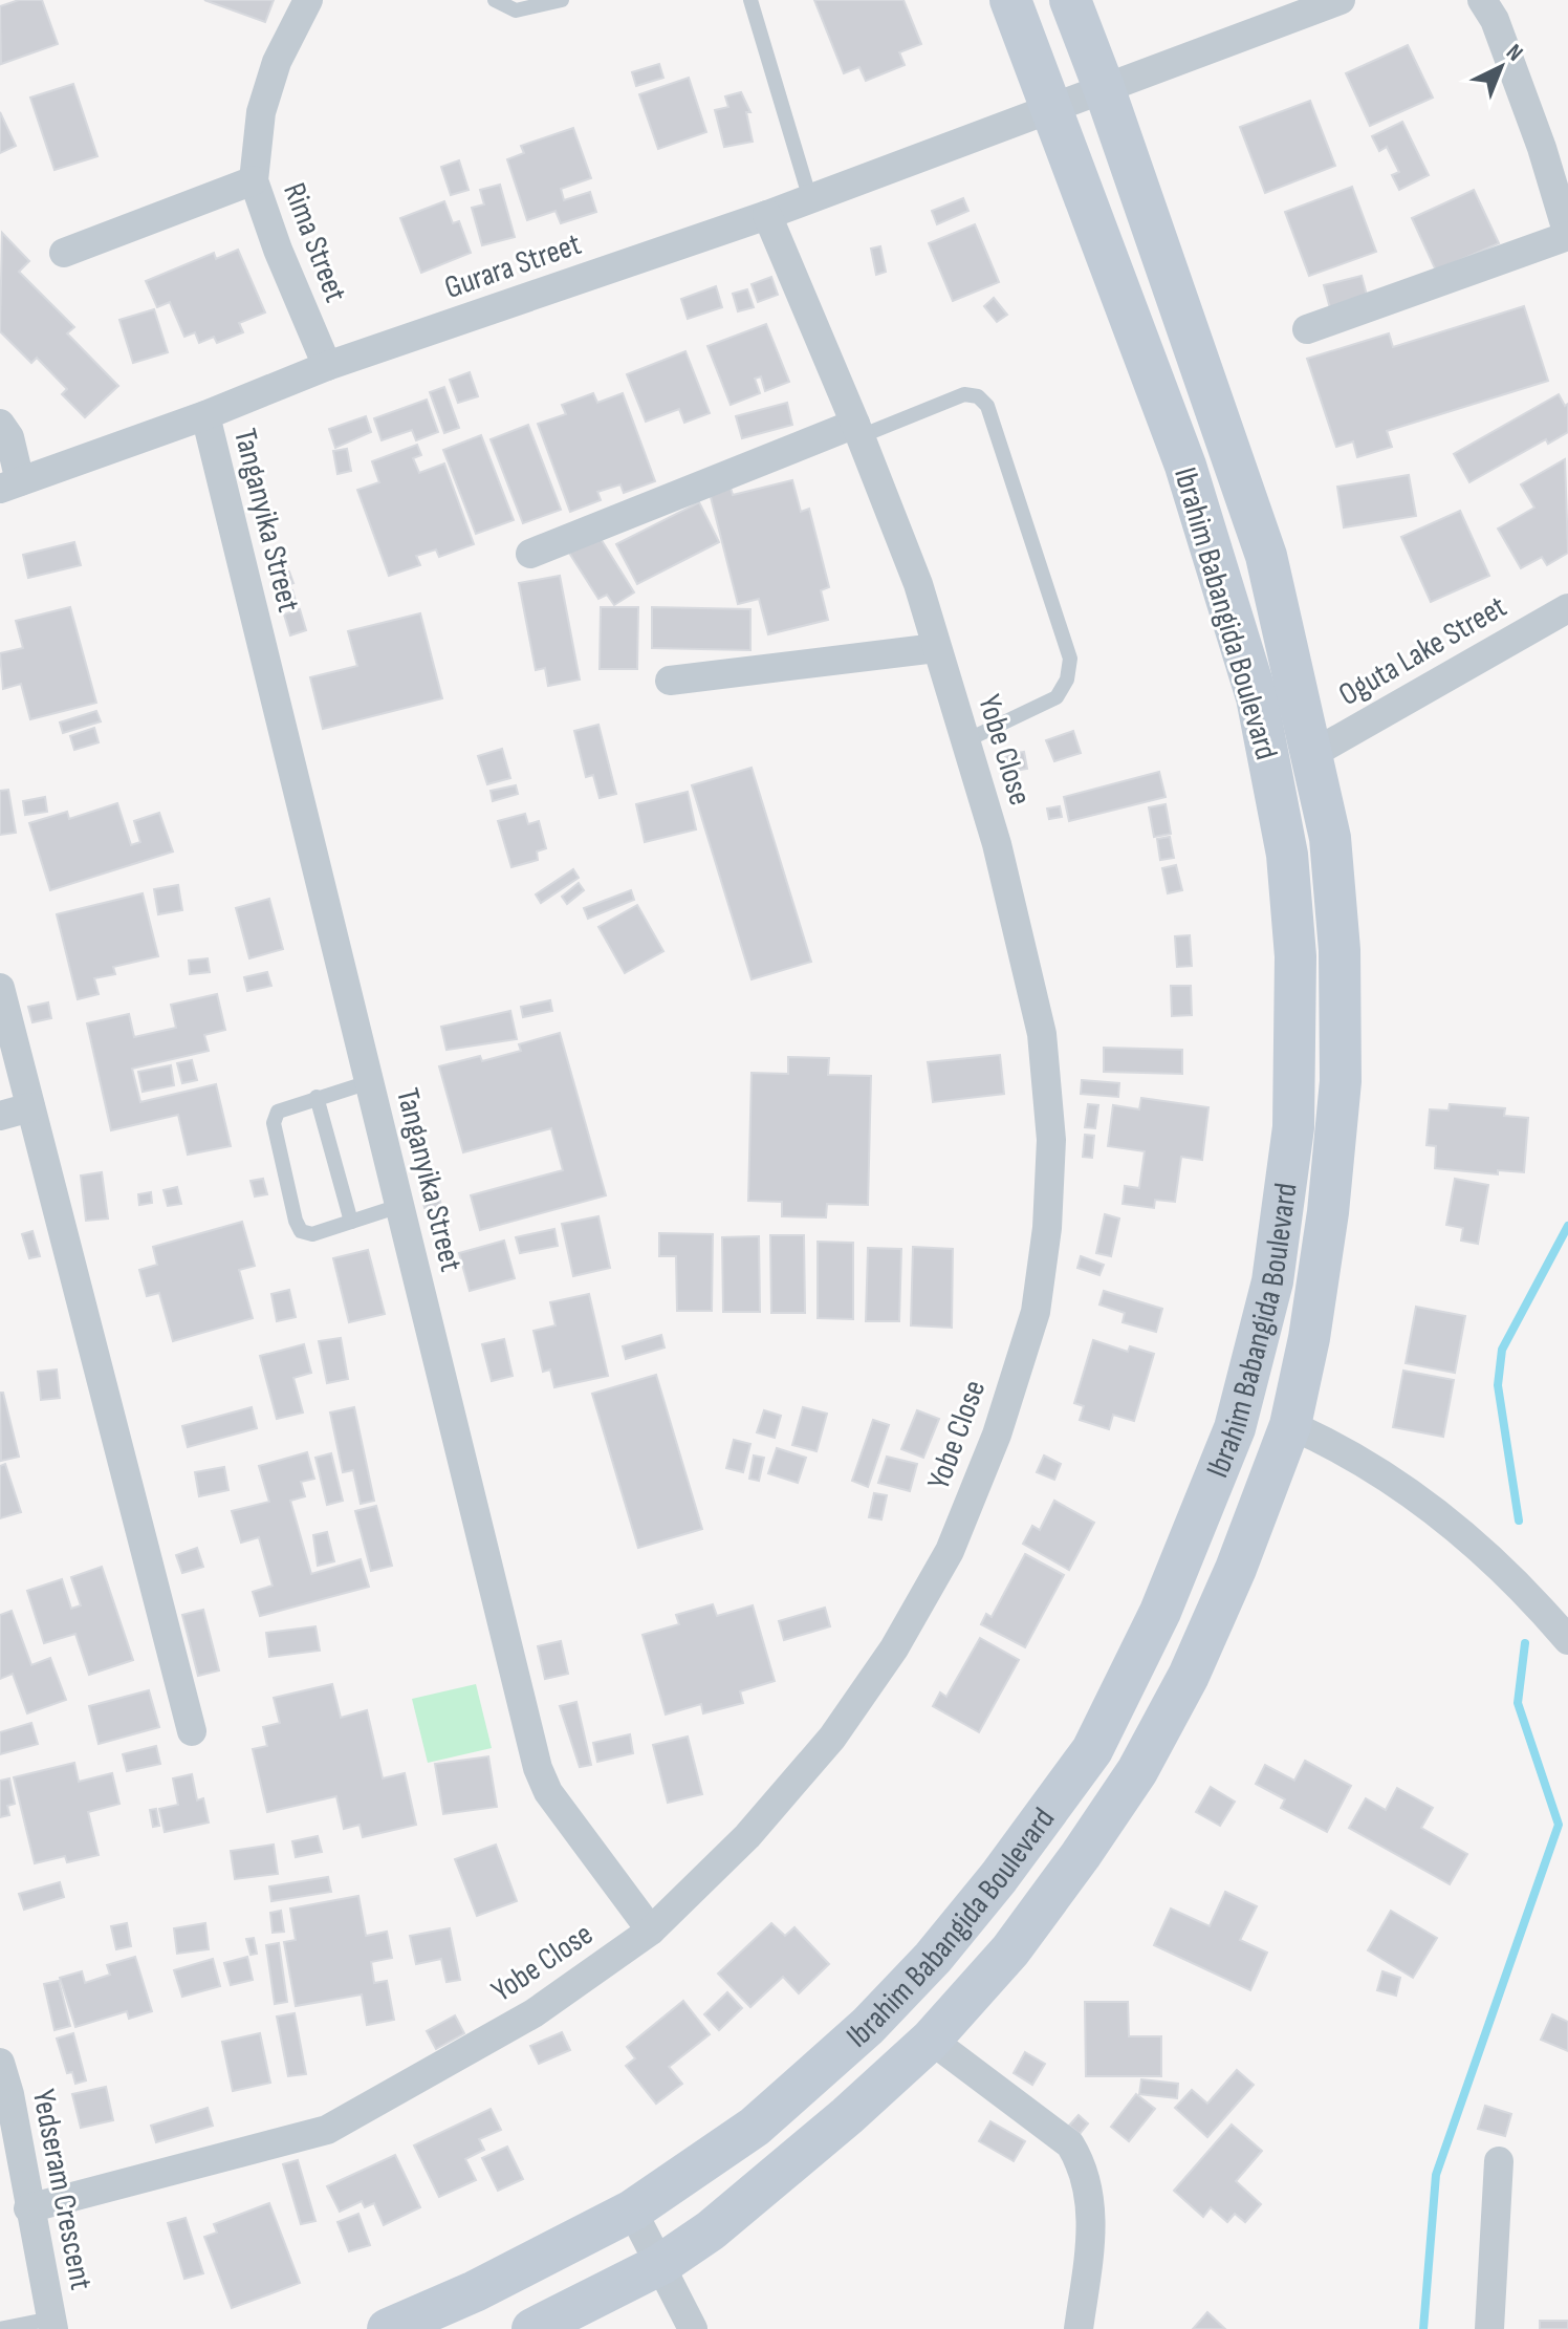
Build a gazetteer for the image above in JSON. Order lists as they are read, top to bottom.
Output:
{
  "streets": {
    "street": [
      "Rima Street",
      "Gurara Street",
      "Tanganyika Street",
      "Ibrahim Babangida Boulevard",
      "Oguta Lake Street",
      "Yobe Close",
      "Yedseram Crescent"
    ]
  },
  "crossings": [
    ["Rima Street", "Gurara Street"],
    ["Gurara Street", "Tanganyika Street"],
    ["Gurara Street", "Ibrahim Babangida Boulevard"],
    ["Gurara Street", "Yobe Close"],
    ["Tanganyika Street", "Yobe Close"],
    ["Ibrahim Babangida Boulevard", "Oguta Lake Street"],
    ["Yobe Close", "Yedseram Crescent"]
  ],
  "north": "top right"
}
